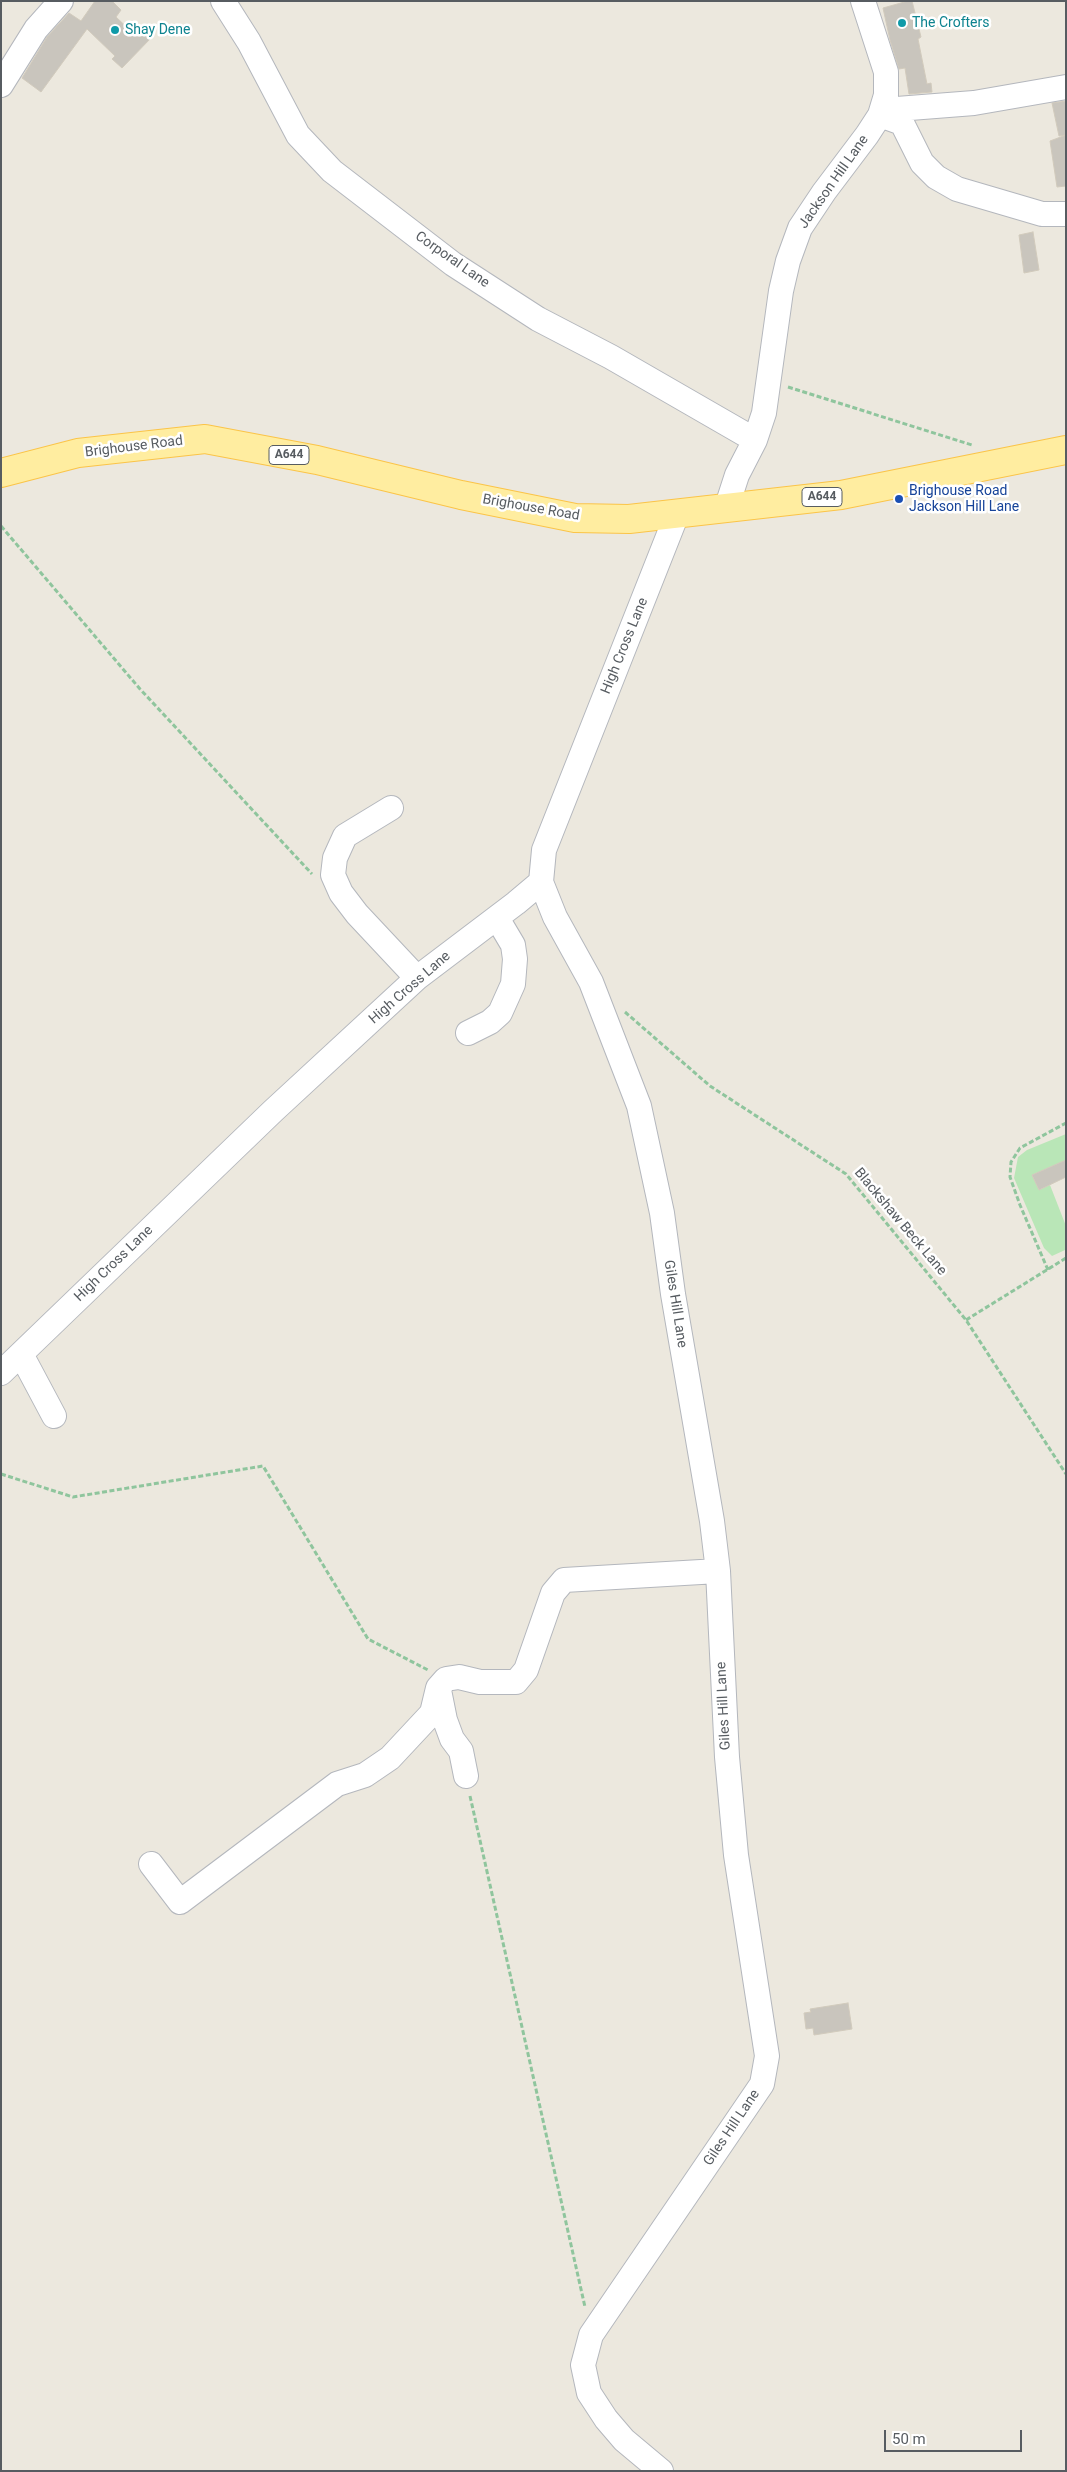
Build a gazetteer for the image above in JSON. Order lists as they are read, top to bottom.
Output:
{
  "streets": {
    "main road": ["Brighouse Road", "A644"],
    "street": [
      "Jackson Hill Lane",
      "Corporal Lane",
      "High Cross Lane",
      "Giles Hill Lane"
    ],
    "path": ["Blackshaw Beck Lane"]
  },
  "crossings": [
    ["Jackson Hill Lane", "Corporal Lane"],
    ["Jackson Hill Lane", "Brighouse Road"],
    ["Brighouse Road", "High Cross Lane"],
    ["High Cross Lane", "Giles Hill Lane"]
  ],
  "places": ["The Crofters", "Shay Dene", "Brighouse Road Jackson Hill Lane"],
  "scale_bar": "50 m"
}
